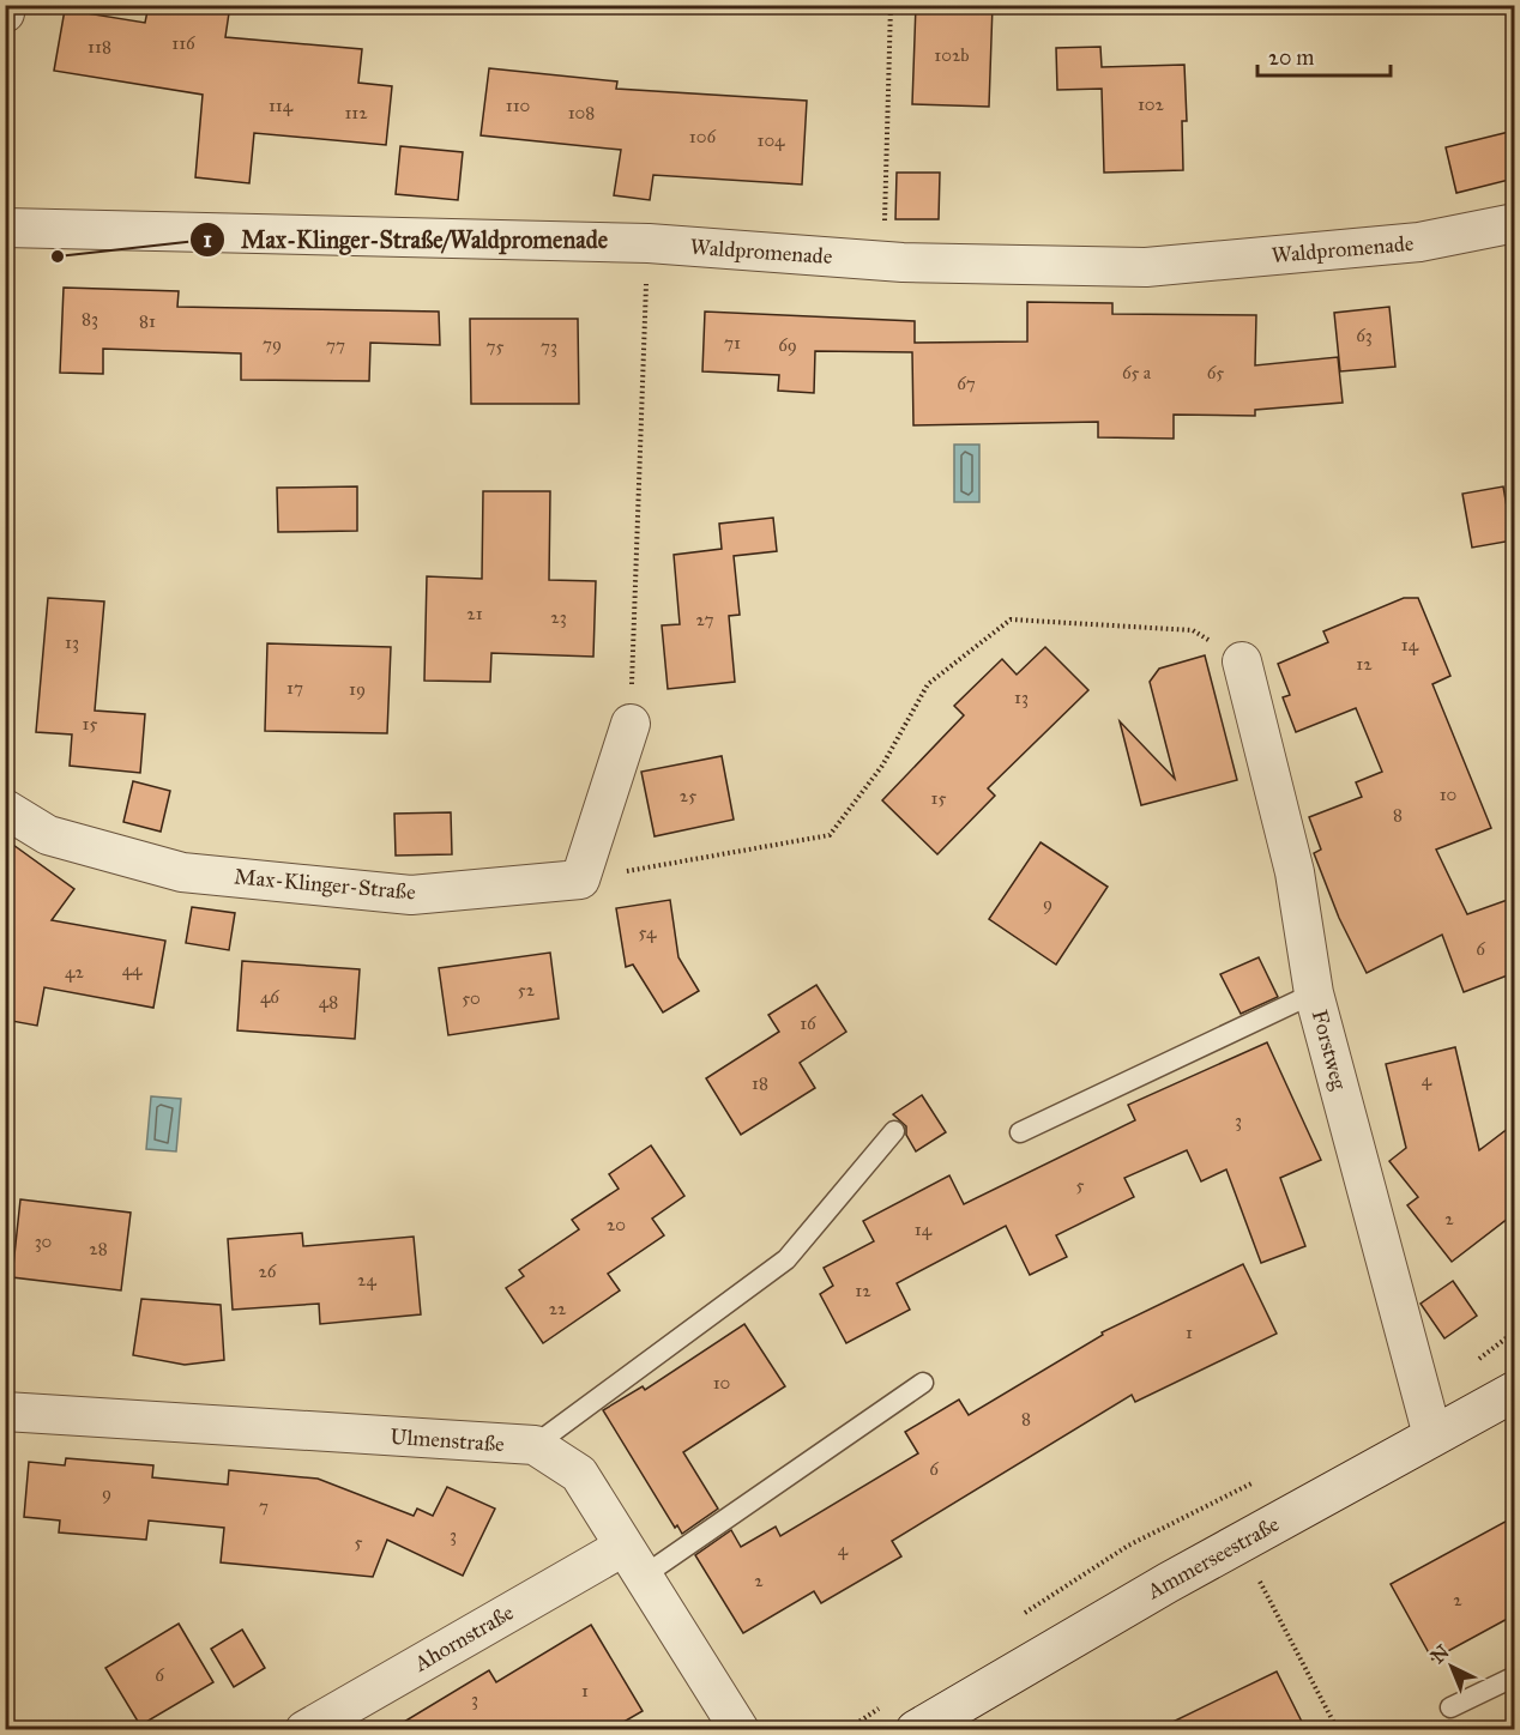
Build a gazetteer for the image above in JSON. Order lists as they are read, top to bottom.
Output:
{
  "streets": {
    "main road": ["Ammerseestraße"],
    "street": [
      "Waldpromenade",
      "Max-Klinger-Straße",
      "Forstweg",
      "Ulmenstraße",
      "Ahornstraße"
    ]
  },
  "crossings": [
    ["Forstweg", "Ammerseestraße"],
    ["Ulmenstraße", "Ahornstraße"]
  ],
  "places": ["Max-Klinger-Straße/Waldpromenade"],
  "house_numbers": [
    "116",
    "118",
    "102b",
    "102",
    "114",
    "110",
    "112",
    "108",
    "106",
    "104",
    "83",
    "81",
    "63",
    "71",
    "79",
    "77",
    "69",
    "75",
    "73",
    "65 a",
    "65",
    "67",
    "21",
    "23",
    "27",
    "13",
    "14",
    "12",
    "17",
    "19",
    "13",
    "15",
    "10",
    "25",
    "15",
    "8",
    "9",
    "54",
    "6",
    "44",
    "42",
    "52",
    "46",
    "50",
    "48",
    "16",
    "4",
    "18",
    "3",
    "5",
    "2",
    "20",
    "14",
    "30",
    "28",
    "26",
    "24",
    "12",
    "22",
    "1",
    "10",
    "8",
    "6",
    "9",
    "7",
    "3",
    "5",
    "4",
    "2",
    "2",
    "6",
    "1",
    "3"
  ],
  "scale_bar": "20 m",
  "north": "top left"
}
